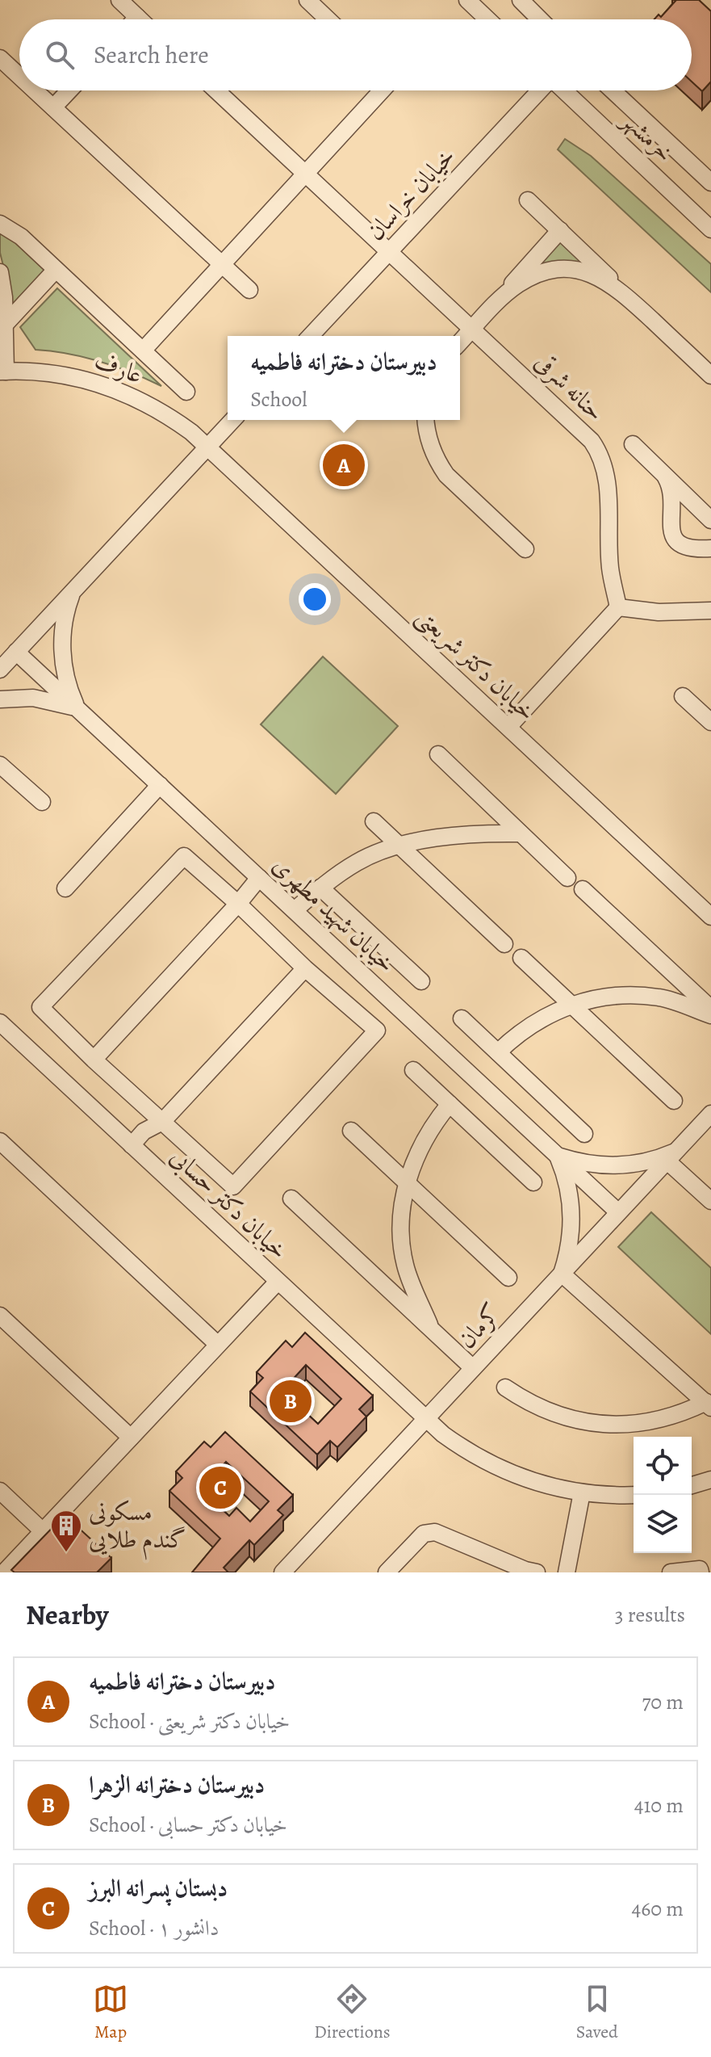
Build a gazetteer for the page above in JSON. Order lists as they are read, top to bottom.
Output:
{
  "streets": {
    "street": [
      "خرمشهر",
      "خیابان خراسان",
      "عارف",
      "حنانه شرقی",
      "خیابان دکتر شریعتی",
      "خیابان شهید مطهری",
      "خیابان دکتر حسابی",
      "کرمان"
    ]
  },
  "crossings": [
    ["خیابان خراسان", "حنانه شرقی"],
    ["عارف", "خیابان دکتر شریعتی"],
    ["خیابان شهید مطهری", "کرمان"],
    ["خیابان دکتر حسابی", "کرمان"]
  ],
  "places": {
    "building": ["مسکونی گندم طلایی"]
  },
  "page": {
    "search": "Search here",
    "popup": ["دبیرستان دخترانه فاطمیه", "School"],
    "pins": ["A", "B", "C"],
    "heading": ["Nearby", "3 results"],
    "list": [
      {
        "mark": "A",
        "name": "دبیرستان دخترانه فاطمیه",
        "note": "School · خیابان دکتر شریعتی",
        "value": "70 m"
      },
      {
        "mark": "B",
        "name": "دبیرستان دخترانه الزهرا",
        "note": "School · خیابان دکتر حسابی",
        "value": "410 m"
      },
      {
        "mark": "C",
        "name": "دبستان پسرانه البرز",
        "note": "School · دانشور ۱",
        "value": "460 m"
      }
    ],
    "nav": ["Map", "Directions", "Saved"]
  }
}
